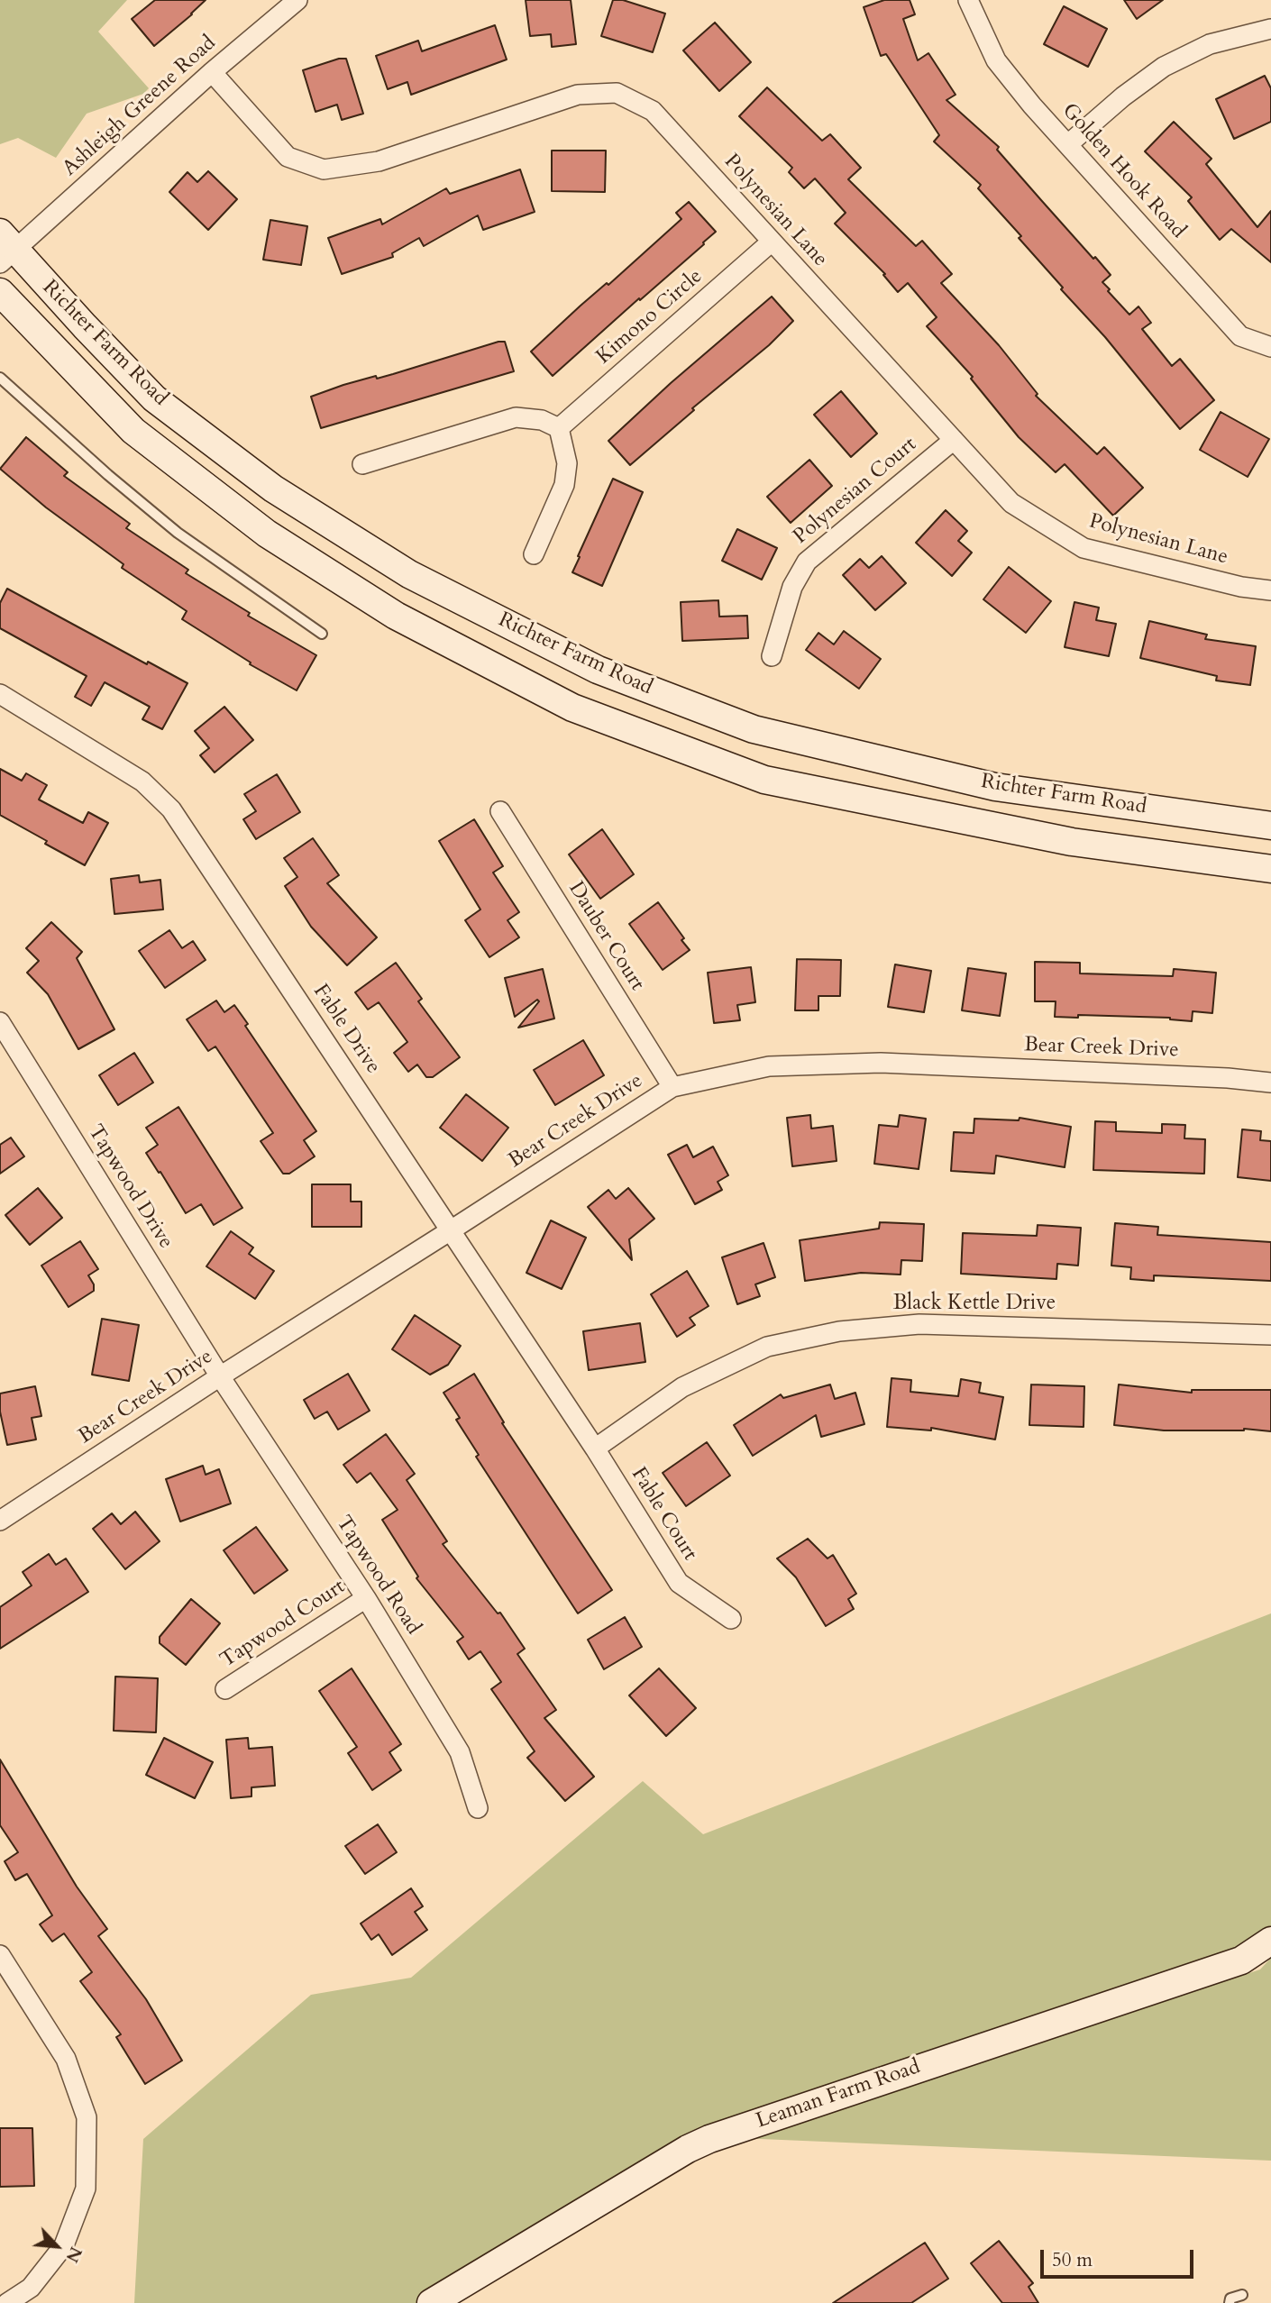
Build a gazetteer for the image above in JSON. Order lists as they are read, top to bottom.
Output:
{
  "streets": {
    "main road": ["Richter Farm Road", "Leaman Farm Road"],
    "street": [
      "Ashleigh Greene Road",
      "Golden Hook Road",
      "Polynesian Lane",
      "Kimono Circle",
      "Polynesian Court",
      "Dauber Court",
      "Fable Drive",
      "Bear Creek Drive",
      "Tapwood Drive",
      "Black Kettle Drive",
      "Fable Court",
      "Tapwood Road",
      "Tapwood Court"
    ]
  },
  "crossings": [
    ["Ashleigh Greene Road", "Polynesian Lane"],
    ["Ashleigh Greene Road", "Richter Farm Road"],
    ["Polynesian Lane", "Kimono Circle"],
    ["Polynesian Lane", "Polynesian Court"],
    ["Dauber Court", "Bear Creek Drive"],
    ["Fable Drive", "Bear Creek Drive"],
    ["Fable Drive", "Black Kettle Drive"],
    ["Fable Drive", "Fable Court"],
    ["Bear Creek Drive", "Tapwood Drive"],
    ["Bear Creek Drive", "Tapwood Road"],
    ["Tapwood Drive", "Tapwood Road"],
    ["Black Kettle Drive", "Fable Court"],
    ["Tapwood Road", "Tapwood Court"]
  ],
  "scale_bar": "50 m",
  "north": "bottom right"
}
